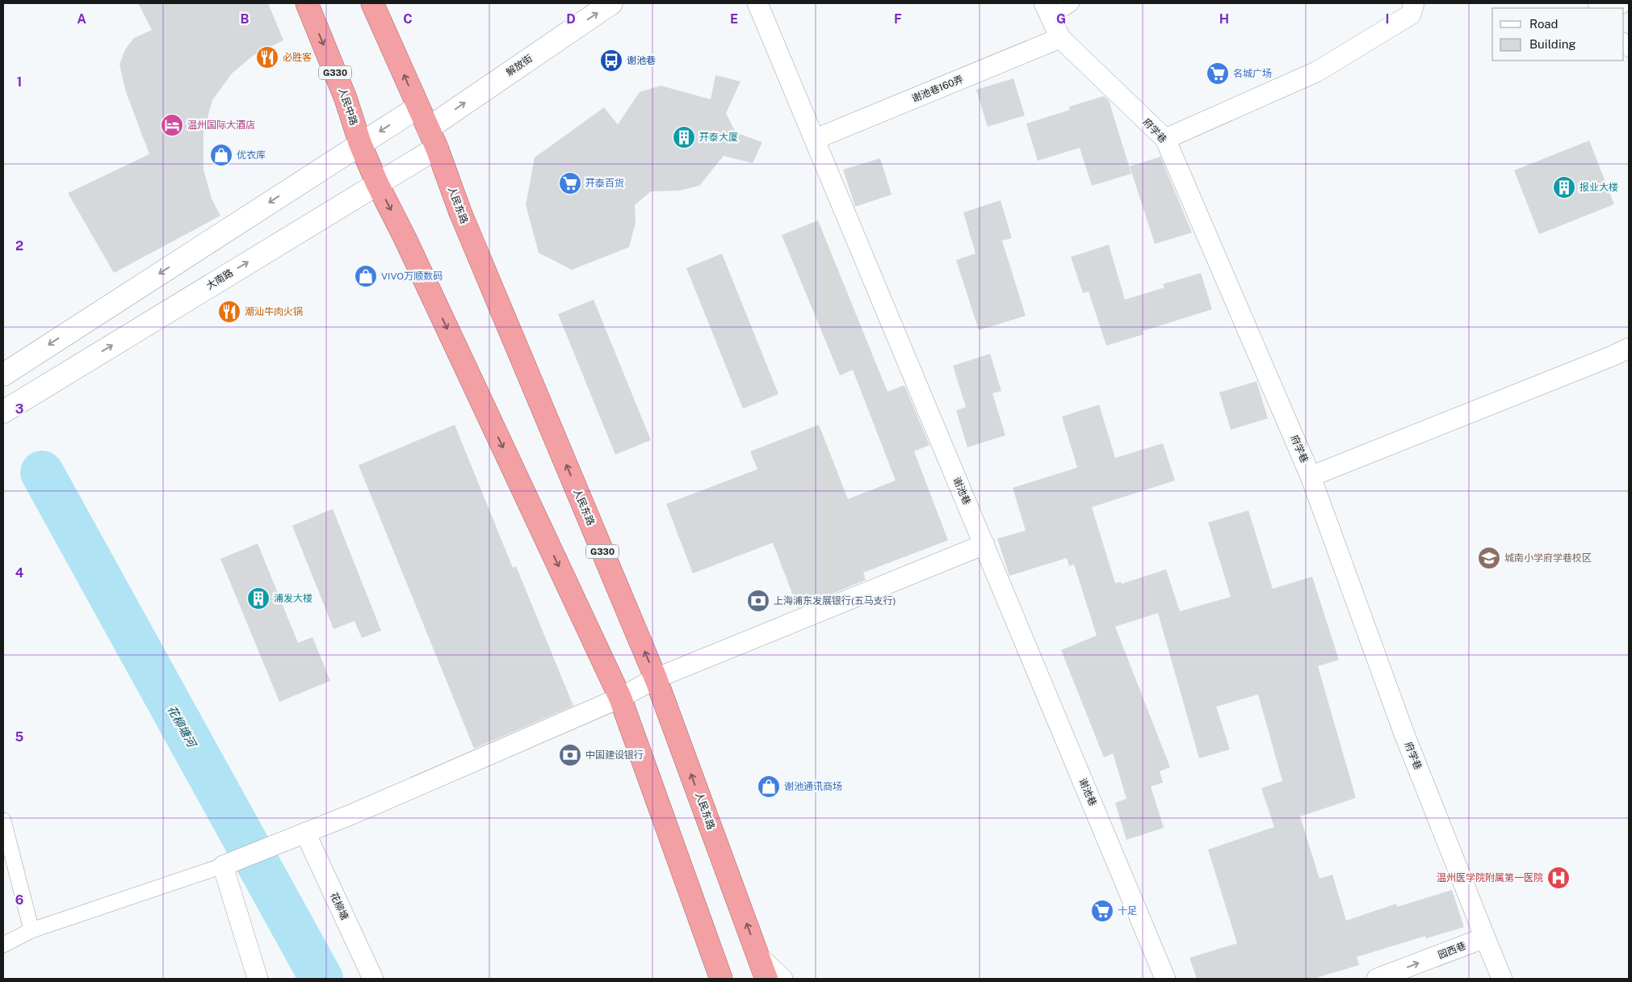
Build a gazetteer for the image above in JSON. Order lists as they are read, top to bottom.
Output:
{
  "streets": {
    "highway": ["G330", "人民中路", "人民东路"],
    "main road": ["解放街", "大南路"],
    "street": [
      "谢池巷160弄",
      "府学巷",
      "谢池巷",
      "花柳塘",
      "园西巷"
    ]
  },
  "crossings": [
    ["解放街", "G330"],
    ["解放街", "人民东路"],
    ["解放街", "大南路"],
    ["G330", "人民中路"],
    ["G330", "人民东路"],
    ["G330", "大南路"],
    ["谢池巷160弄", "府学巷"],
    ["谢池巷160弄", "谢池巷"],
    ["府学巷", "园西巷"],
    ["人民东路", "大南路"]
  ],
  "one_way": ["解放街", "园西巷"],
  "water": ["花柳塘河"],
  "places": {
    "restaurant": ["必胜客", "潮汕牛肉火锅"],
    "bus stop": ["谢池巷"],
    "supermarket": ["名城广场", "开泰百货", "十足"],
    "hotel": ["温州国际大酒店"],
    "building": ["开泰大厦", "报业大楼", "浦发大楼"],
    "shop": ["优衣库", "VIVO万顺数码", "谢池通讯商场"],
    "school or university": ["城南小学府学巷校区"],
    "bank": ["上海浦东发展银行(五马支行)", "中国建设银行"],
    "hospital": ["温州医学院附属第一医院"]
  },
  "legend": ["Road", "Building"],
  "grid": {
    "columns": [
      "A",
      "B",
      "C",
      "D",
      "E",
      "F",
      "G",
      "H",
      "I"
    ],
    "rows": [
      "1",
      "2",
      "3",
      "4",
      "5",
      "6"
    ]
  }
}
